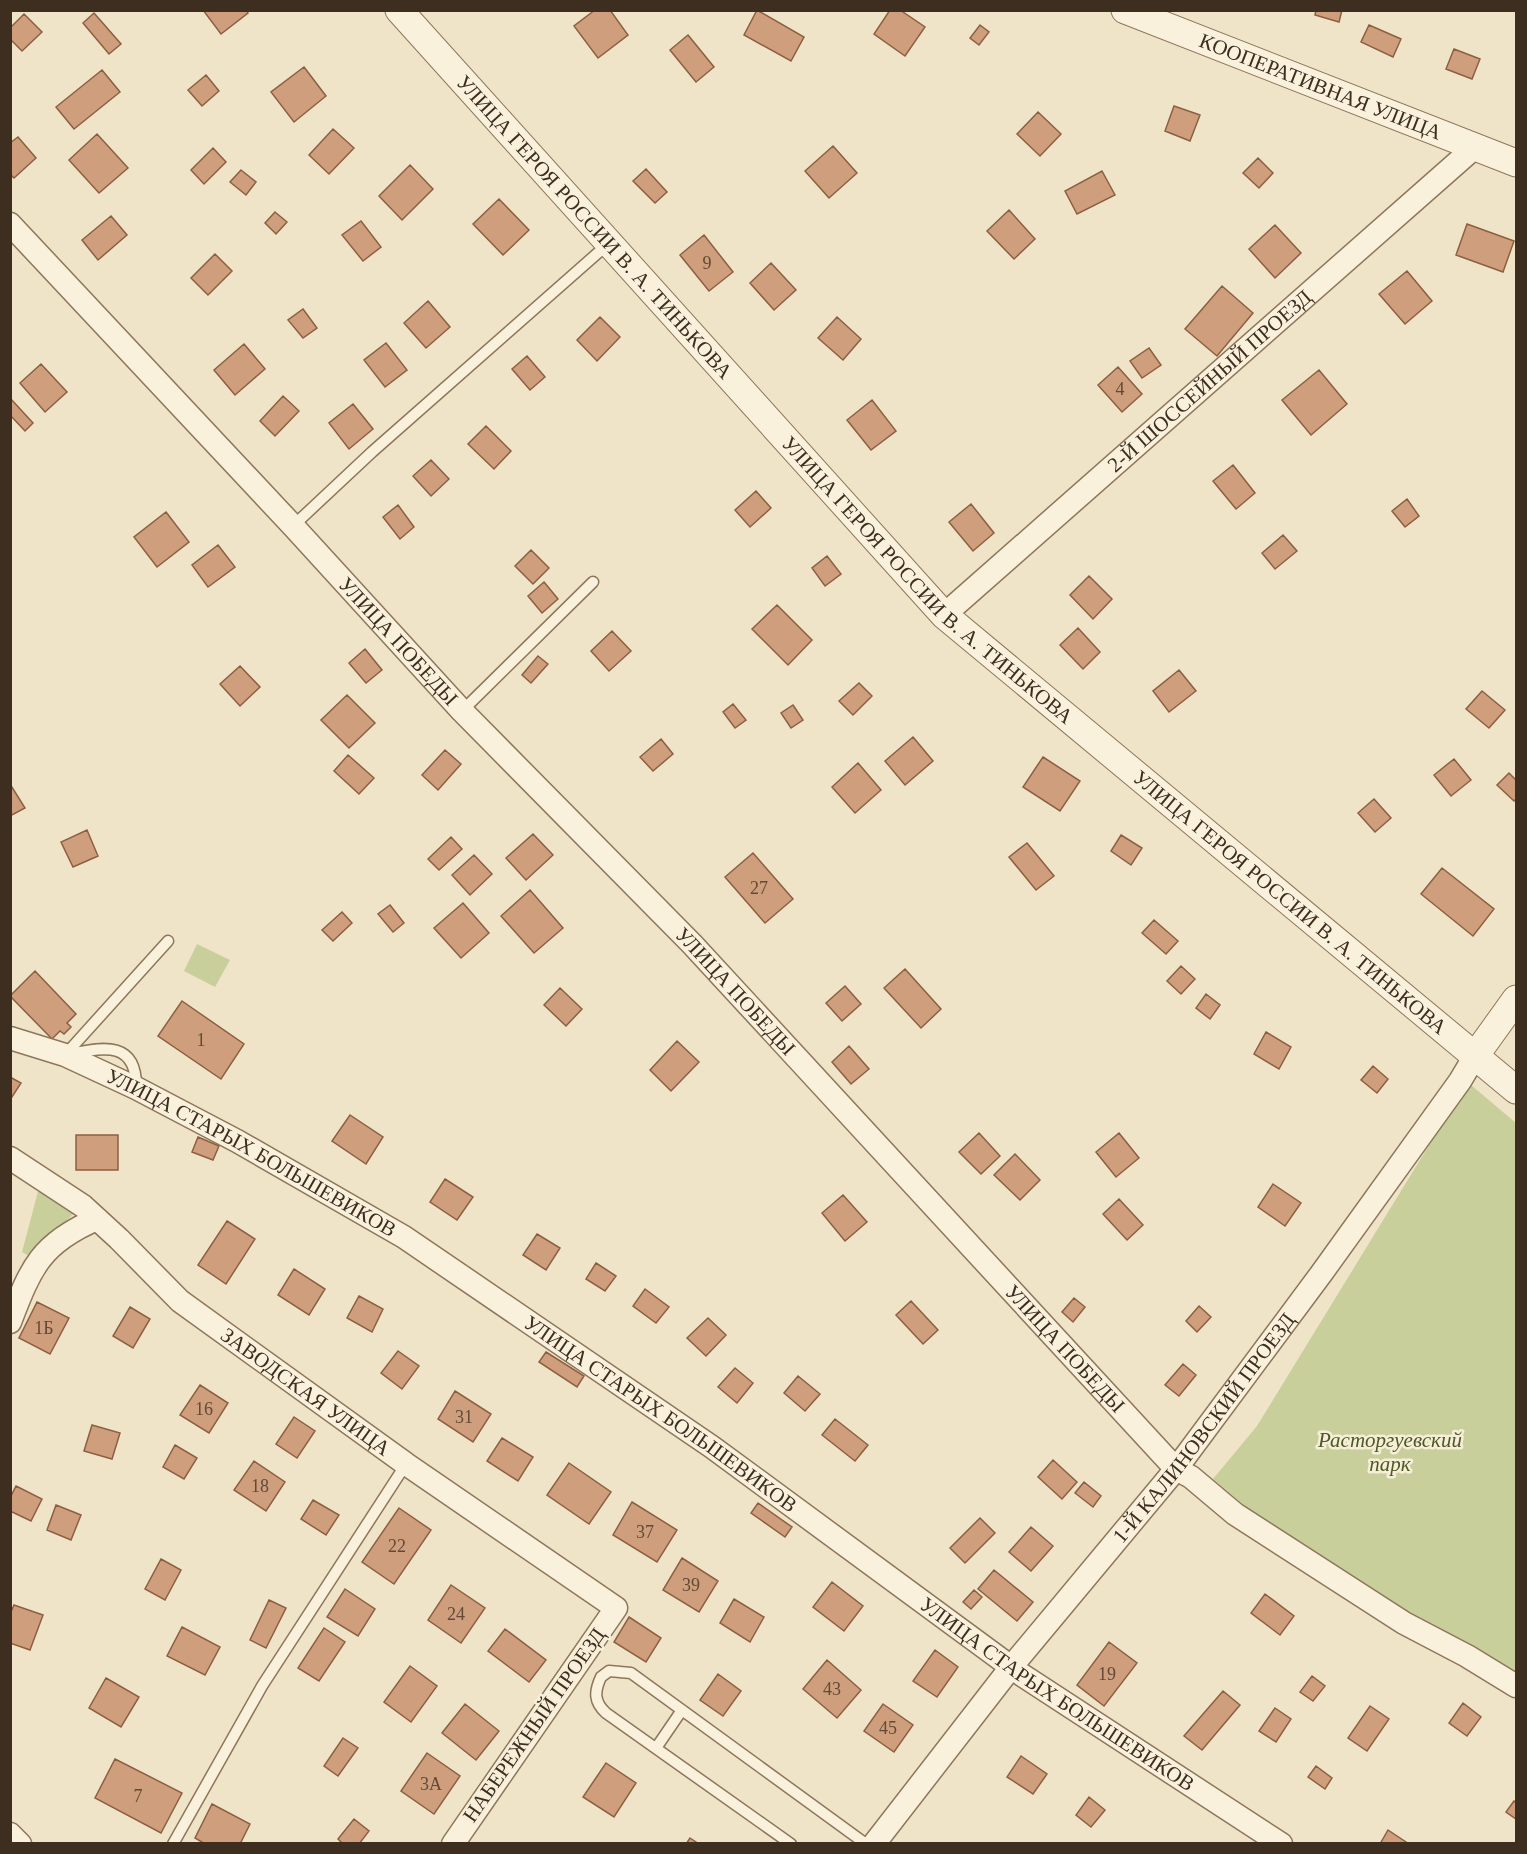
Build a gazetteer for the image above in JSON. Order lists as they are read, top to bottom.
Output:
{
  "streets": {
    "street": [
      "КООПЕРАТИВНАЯ УЛИЦА",
      "УЛИЦА ГЕРОЯ РОССИИ В. А. ТИНЬКОВА",
      "2-Й ШОССЕЙНЫЙ ПРОЕЗД",
      "УЛИЦА ПОБЕДЫ",
      "УЛИЦА СТАРЫХ БОЛЬШЕВИКОВ",
      "ЗАВОДСКАЯ УЛИЦА",
      "1-Й КАЛИНОВСКИЙ ПРОЕЗД",
      "НАБЕРЕЖНЫЙ ПРОЕЗД"
    ]
  },
  "crossings": [
    ["КООПЕРАТИВНАЯ УЛИЦА", "2-Й ШОССЕЙНЫЙ ПРОЕЗД"],
    ["УЛИЦА ГЕРОЯ РОССИИ В. А. ТИНЬКОВА", "2-Й ШОССЕЙНЫЙ ПРОЕЗД"],
    ["УЛИЦА ГЕРОЯ РОССИИ В. А. ТИНЬКОВА", "1-Й КАЛИНОВСКИЙ ПРОЕЗД"],
    ["УЛИЦА ПОБЕДЫ", "1-Й КАЛИНОВСКИЙ ПРОЕЗД"],
    ["УЛИЦА СТАРЫХ БОЛЬШЕВИКОВ", "1-Й КАЛИНОВСКИЙ ПРОЕЗД"],
    ["ЗАВОДСКАЯ УЛИЦА", "НАБЕРЕЖНЫЙ ПРОЕЗД"]
  ],
  "parks": ["Расторгуевский парк"],
  "house_numbers": [
    "9",
    "4",
    "27",
    "1",
    "1Б",
    "16",
    "31",
    "18",
    "37",
    "22",
    "39",
    "24",
    "19",
    "43",
    "45",
    "3А",
    "7"
  ]
}
